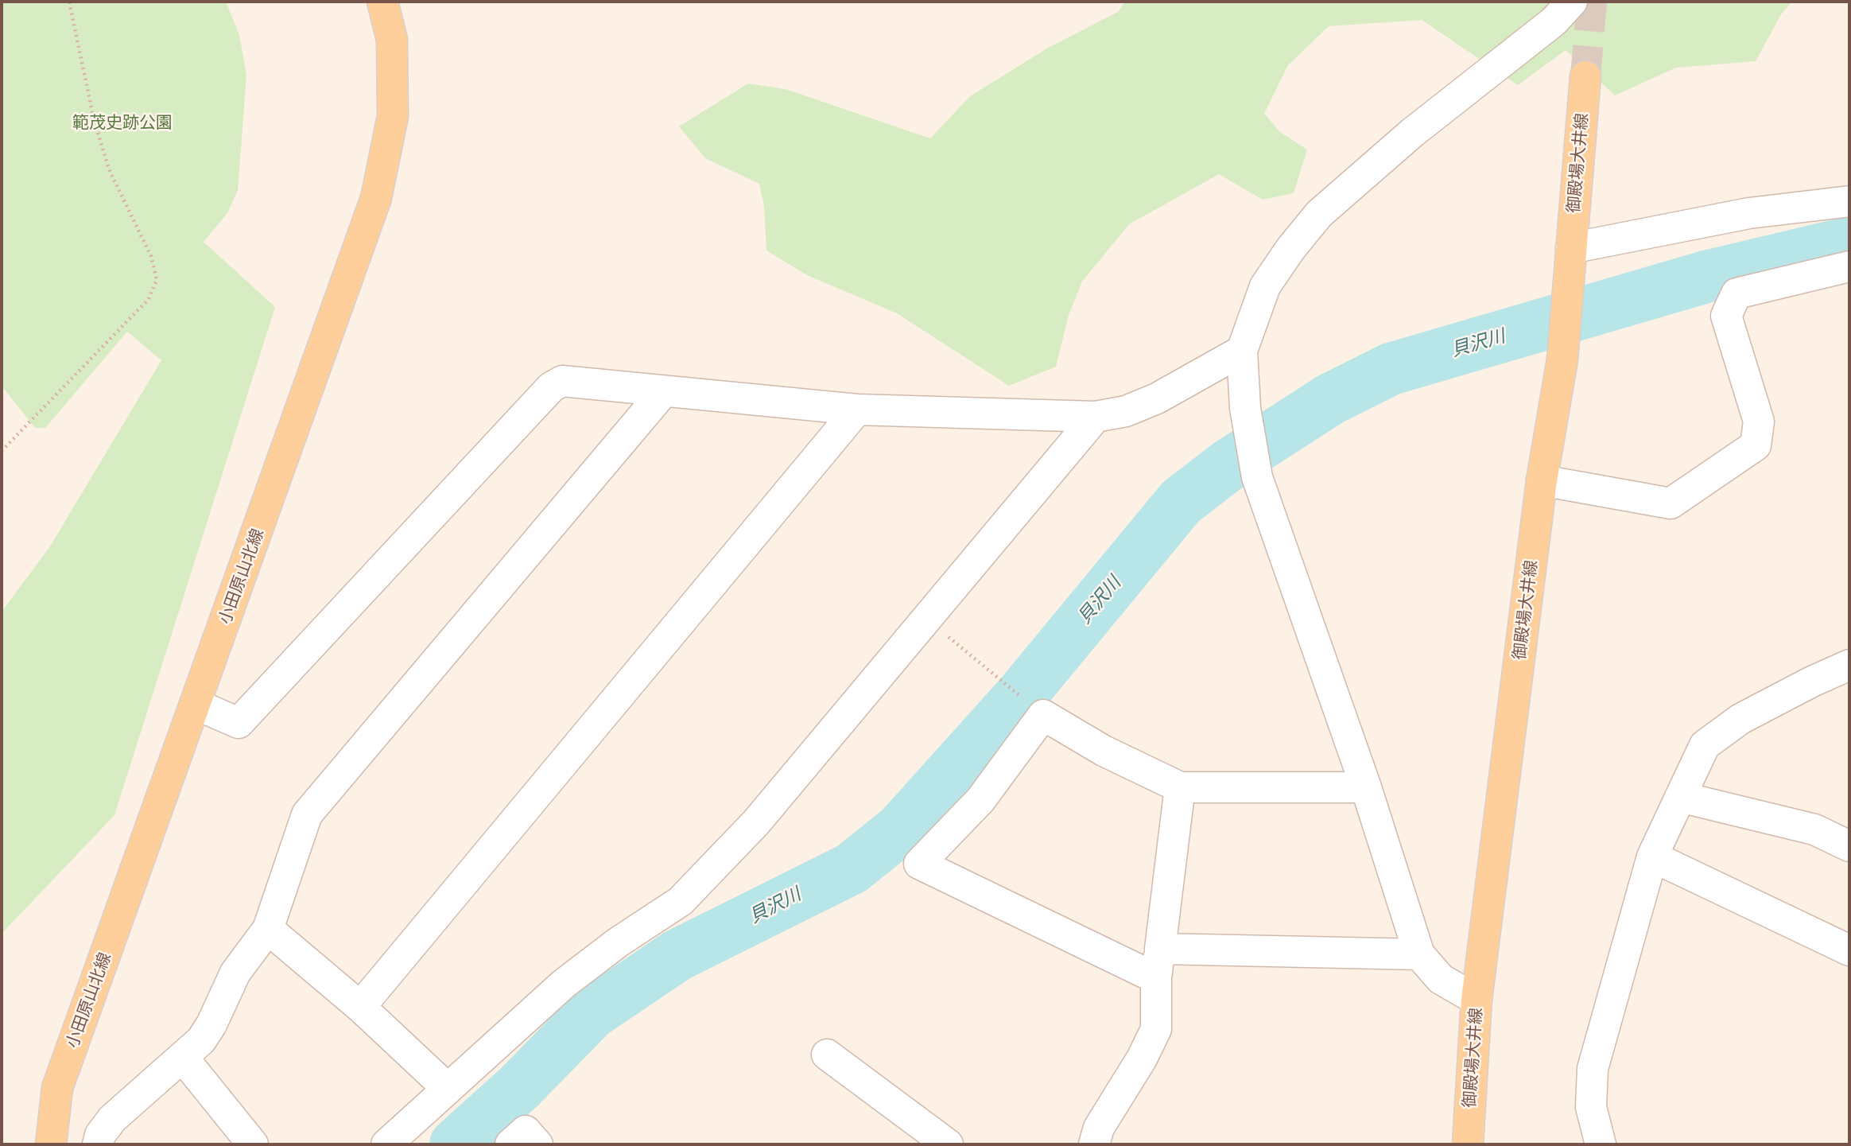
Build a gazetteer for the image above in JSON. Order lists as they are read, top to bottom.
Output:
{
  "streets": {
    "main road": ["御殿場大井線", "小田原山北線"]
  },
  "water": ["貝沢川"],
  "parks": ["範茂史跡公園"]
}
